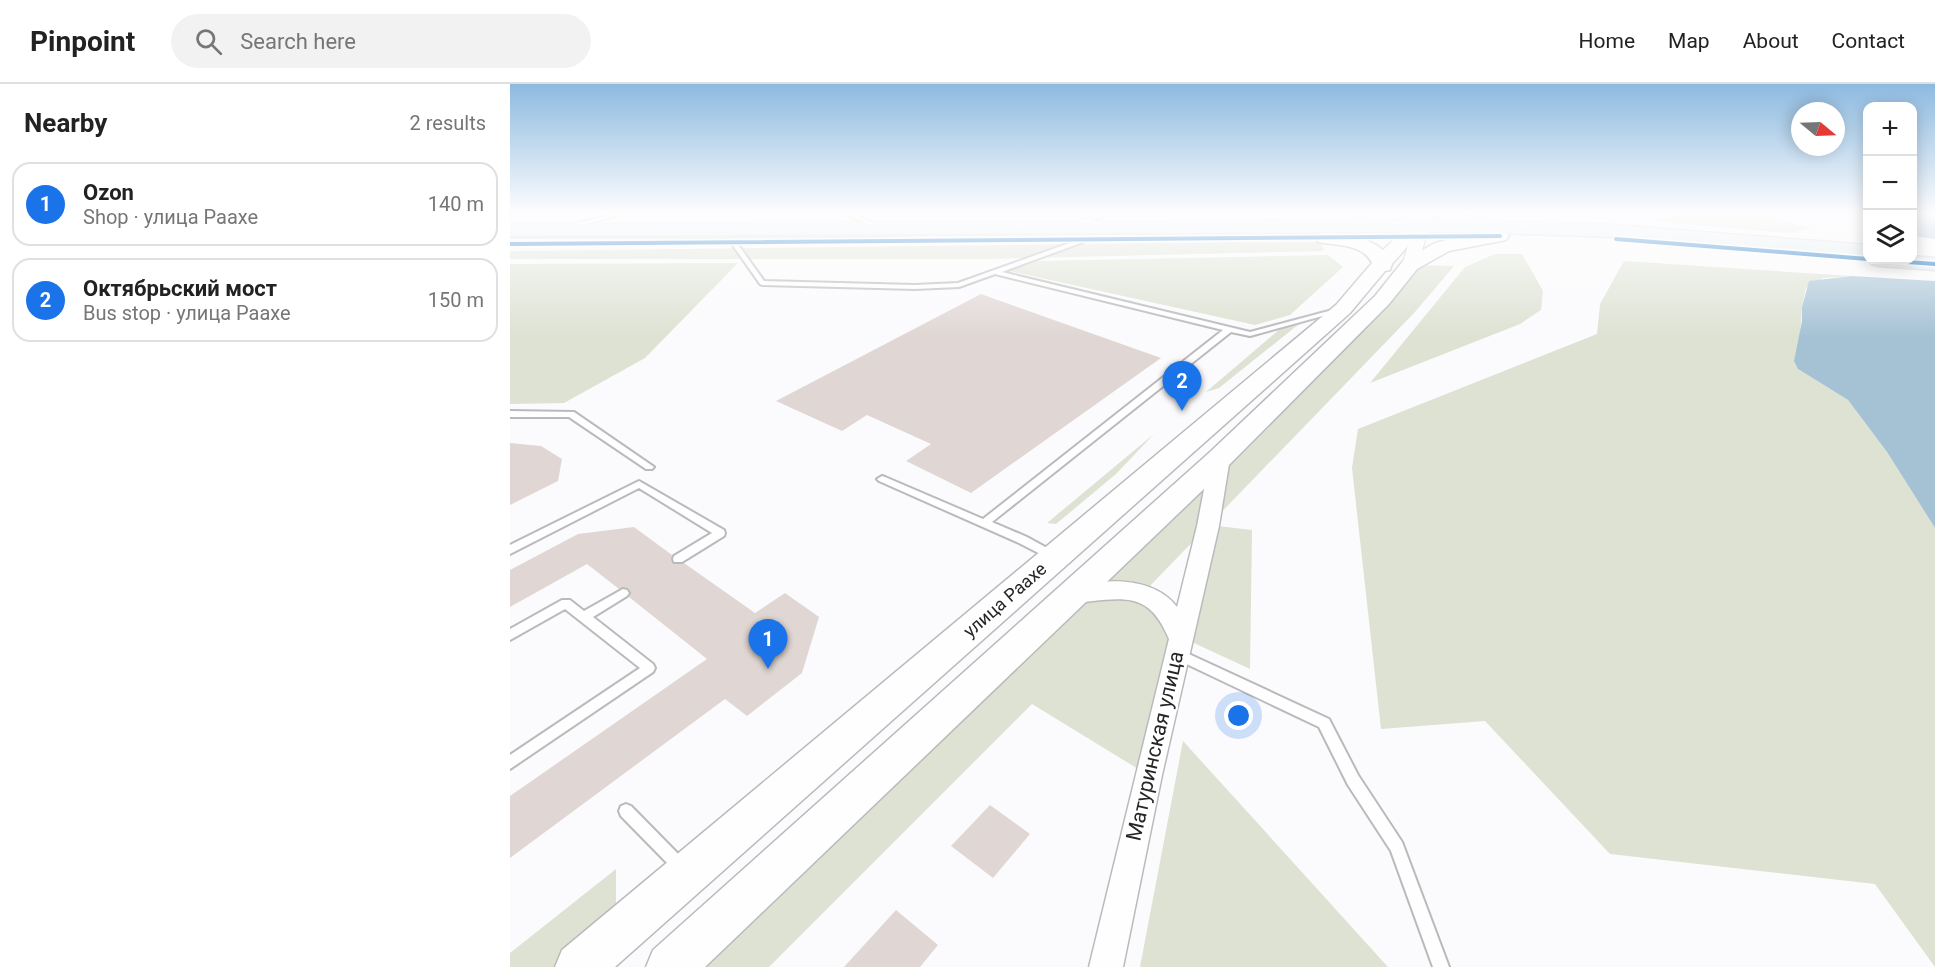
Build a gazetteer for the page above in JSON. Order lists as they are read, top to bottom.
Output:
{
  "streets": {
    "main road": ["улица Раахе"],
    "street": ["Матуринская улица"]
  },
  "crossings": [
    ["улица Раахе", "Матуринская улица"]
  ],
  "north": "right",
  "page": {
    "header": "Pinpoint",
    "search": "Search here",
    "nav": [
      "Home",
      "Map",
      "About",
      "Contact"
    ],
    "heading": ["Nearby", "2 results"],
    "map_buttons": ["+", "−"],
    "list": [
      {
        "mark": "1",
        "name": "Ozon",
        "note": "Shop · улица Раахе",
        "value": "140 m"
      },
      {
        "mark": "2",
        "name": "Октябрьский мост",
        "note": "Bus stop · улица Раахе",
        "value": "150 m"
      }
    ],
    "pins": ["2", "1"]
  }
}
